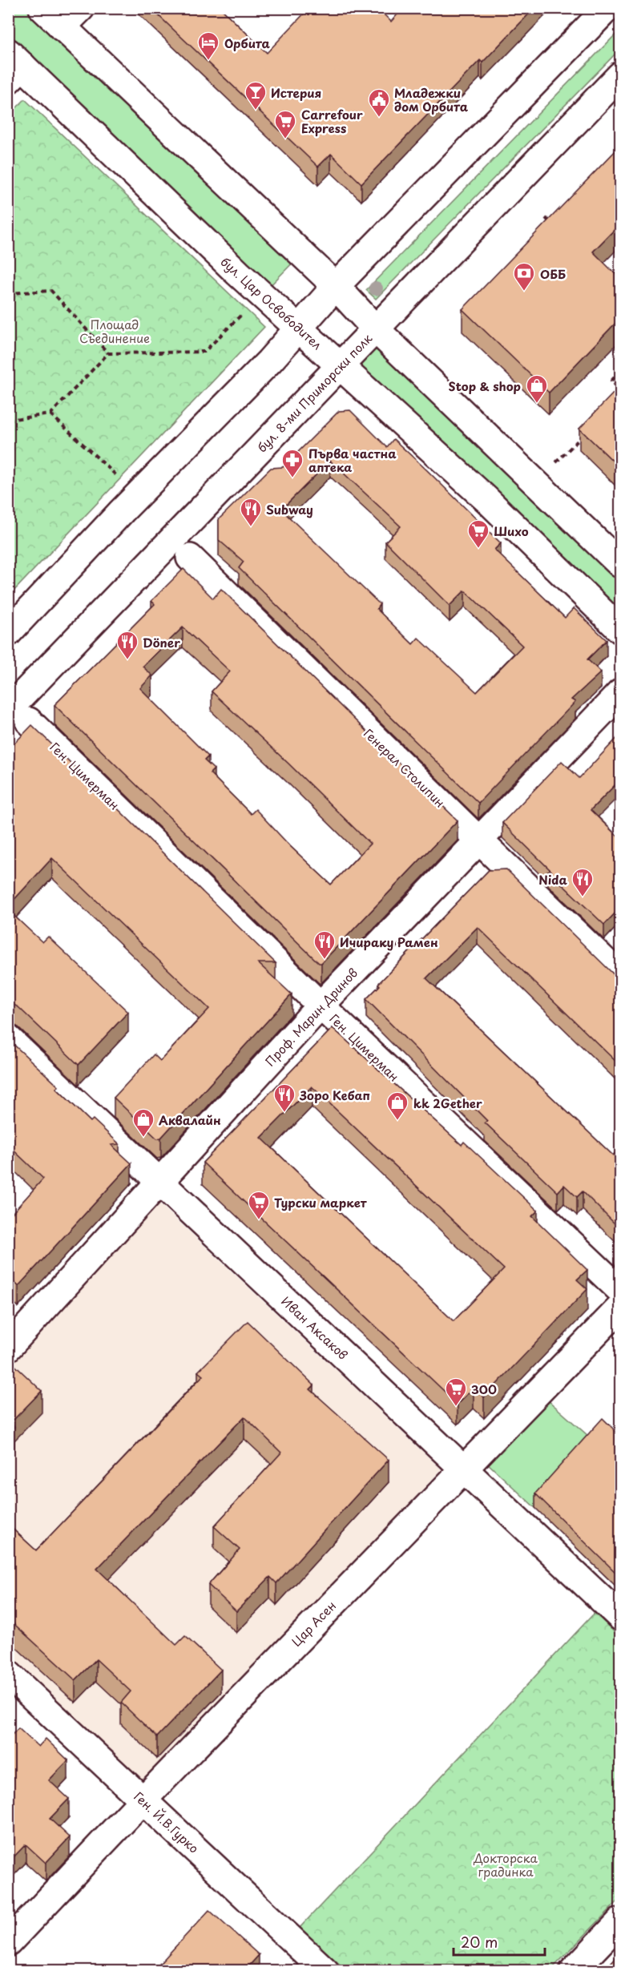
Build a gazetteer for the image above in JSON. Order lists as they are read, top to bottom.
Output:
{
  "streets": {
    "street": [
      "бул. Цар Освободител",
      "бул. 8-ми Приморски полк",
      "Генерал Столипин",
      "Ген. Цимерман",
      "Проф. Марин Дринов",
      "Иван Аксаков",
      "Цар Асен",
      "Ген. Й.В.Гурко"
    ]
  },
  "crossings": [
    ["бул. Цар Освободител", "бул. 8-ми Приморски полк"],
    ["бул. 8-ми Приморски полк", "Ген. Цимерман"],
    ["Генерал Столипин", "Проф. Марин Дринов"],
    ["Ген. Цимерман", "Проф. Марин Дринов"],
    ["Проф. Марин Дринов", "Иван Аксаков"],
    ["Иван Аксаков", "Цар Асен"],
    ["Цар Асен", "Ген. Й.В.Гурко"]
  ],
  "parks": ["Площад Съединение", "Докторска градинка"],
  "places": {
    "hotel": ["Орбита"],
    "bar": ["Истерия"],
    "public building": ["Младежки дом Орбита"],
    "supermarket": [
      "Carrefour Express",
      "Шихо",
      "Турски маркет",
      "300"
    ],
    "bank": ["ОББ"],
    "shop": ["Stop & shop", "kk 2Gether", "Аквалайн"],
    "pharmacy": ["Първа частна аптека"],
    "restaurant": [
      "Subway",
      "Döner",
      "Nida",
      "Ичираку Рамен",
      "Зоро Кебап"
    ]
  },
  "scale_bar": "20 m"
}
